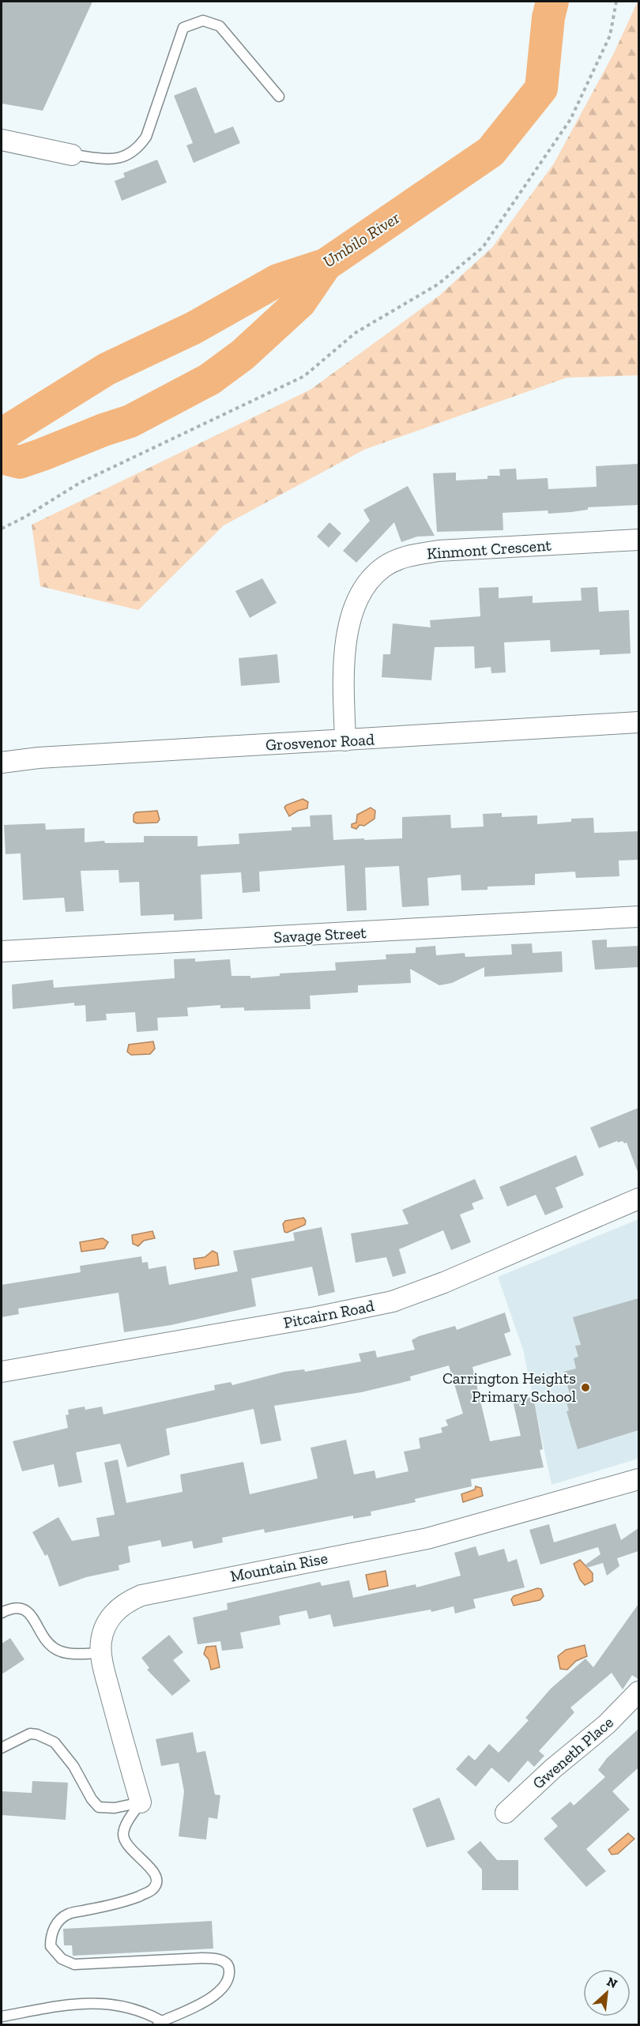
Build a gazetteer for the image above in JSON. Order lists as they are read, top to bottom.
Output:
{
  "streets": {
    "street": [
      "Kinmont Crescent",
      "Grosvenor Road",
      "Savage Street",
      "Pitcairn Road",
      "Mountain Rise",
      "Gweneth Place"
    ]
  },
  "crossings": [
    ["Kinmont Crescent", "Grosvenor Road"]
  ],
  "water": ["Umbilo River"],
  "places": ["Carrington Heights Primary School"],
  "north": "top right"
}
